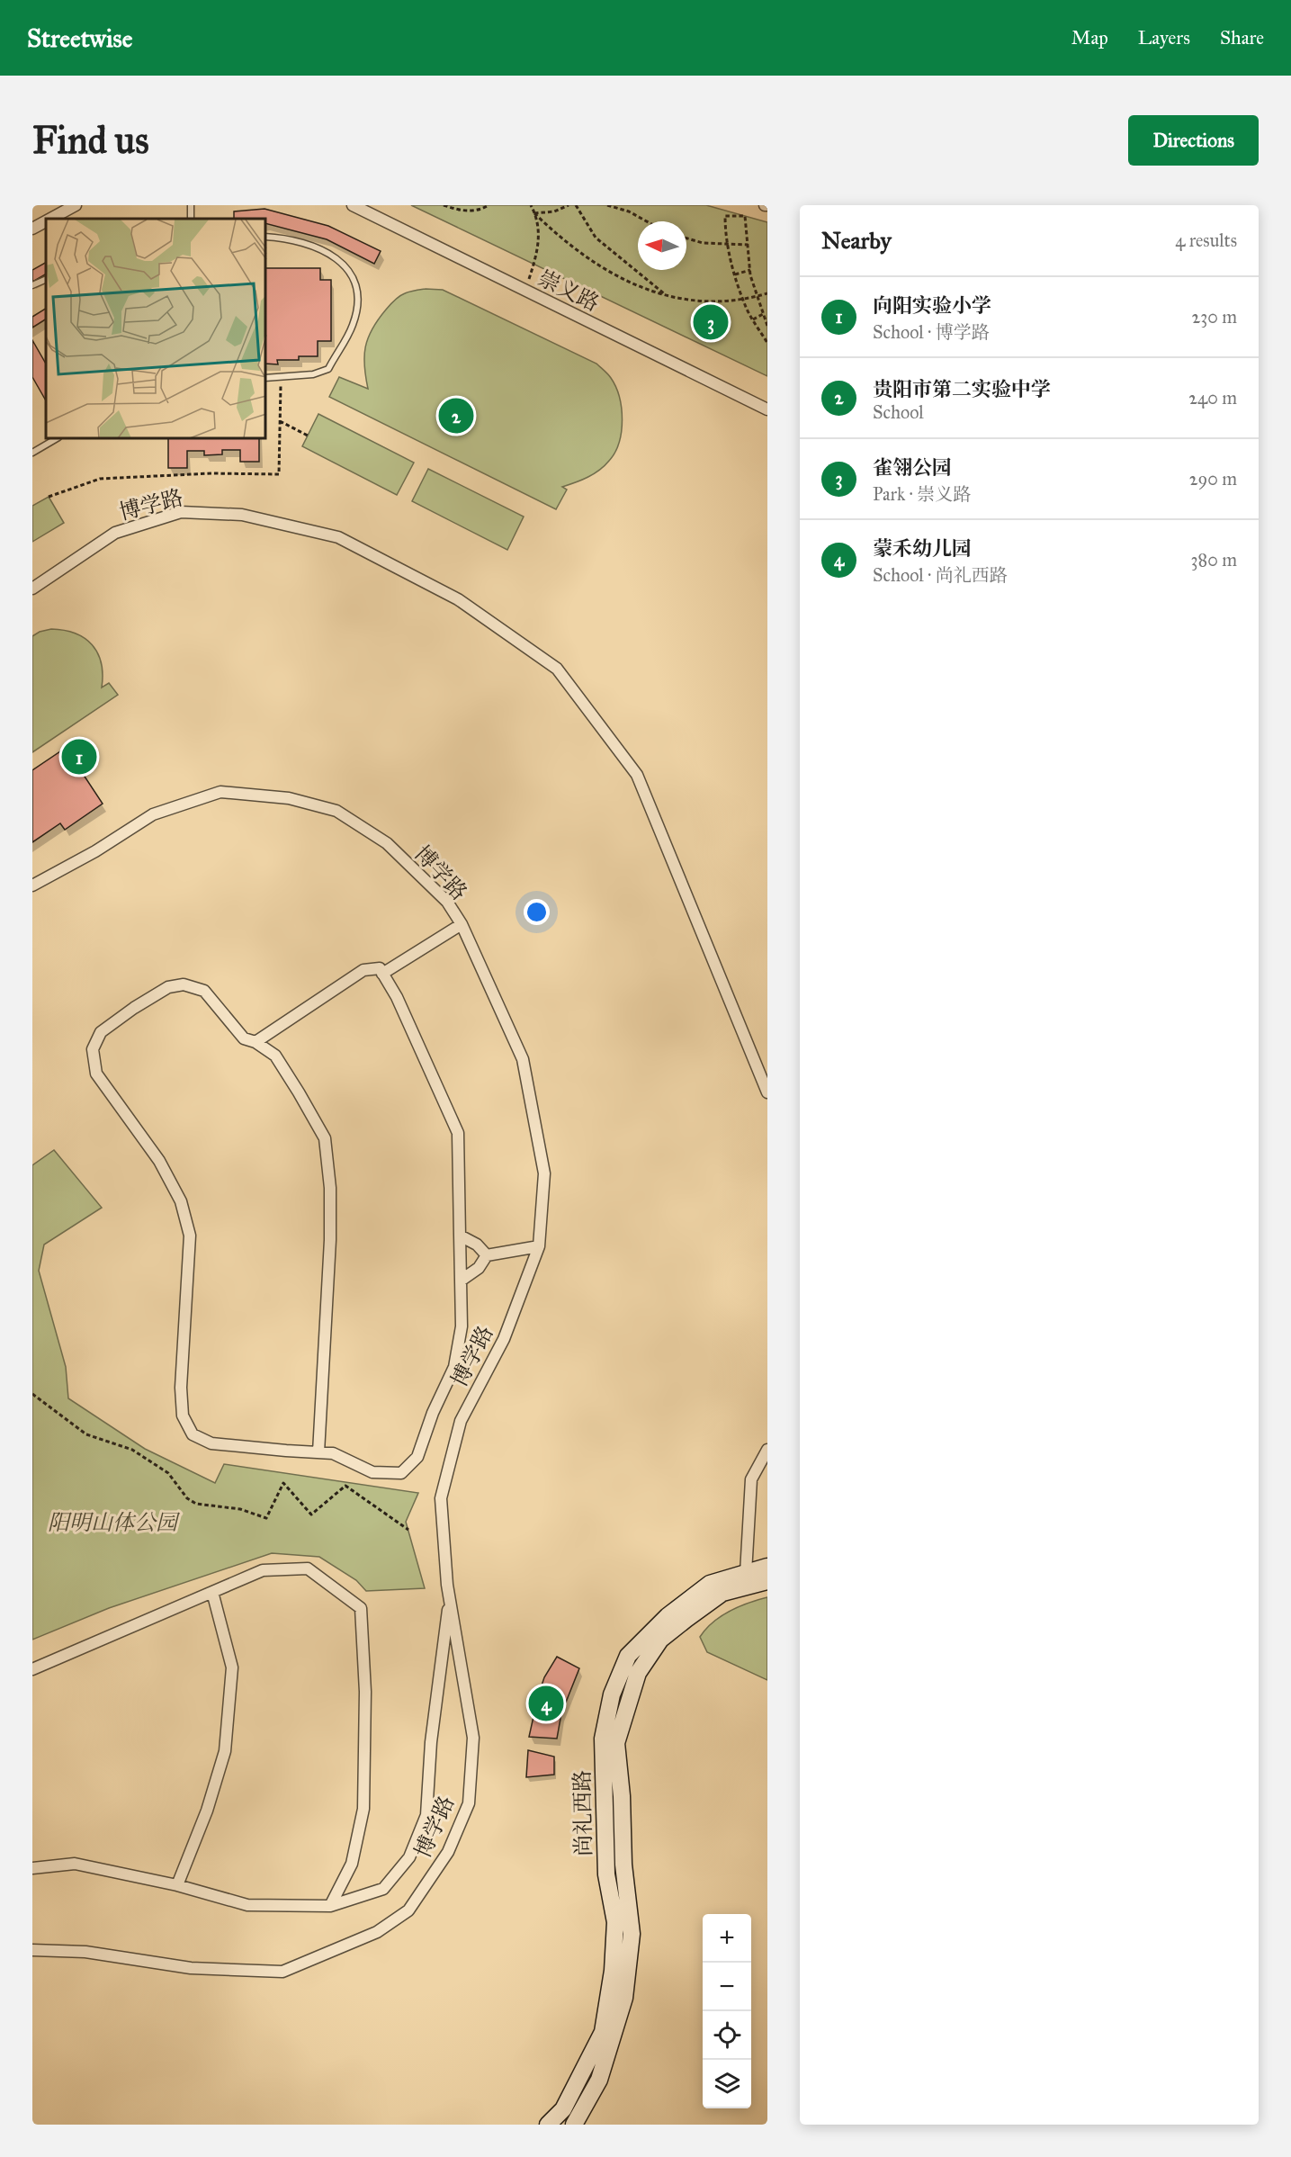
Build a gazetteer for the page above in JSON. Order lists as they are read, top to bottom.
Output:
{
  "streets": {
    "street": ["崇义路", "博学路", "尚礼西路"]
  },
  "parks": ["阳明山体公园"],
  "north": "left",
  "page": {
    "header": "Streetwise",
    "nav": ["Map", "Layers", "Share"],
    "buttons": "Directions",
    "title": "Find us",
    "heading": ["Nearby", "4 results"],
    "list": [
      {
        "mark": "1",
        "name": "向阳实验小学",
        "note": "School · 博学路",
        "value": "230 m"
      },
      {
        "mark": "2",
        "name": "贵阳市第二实验中学",
        "note": "School",
        "value": "240 m"
      },
      {
        "mark": "3",
        "name": "雀翎公园",
        "note": "Park · 崇义路",
        "value": "290 m"
      },
      {
        "mark": "4",
        "name": "蒙禾幼儿园",
        "note": "School · 尚礼西路",
        "value": "380 m"
      }
    ],
    "pins": [
      "3",
      "2",
      "1",
      "4"
    ],
    "map_buttons": ["+", "−"]
  }
}
